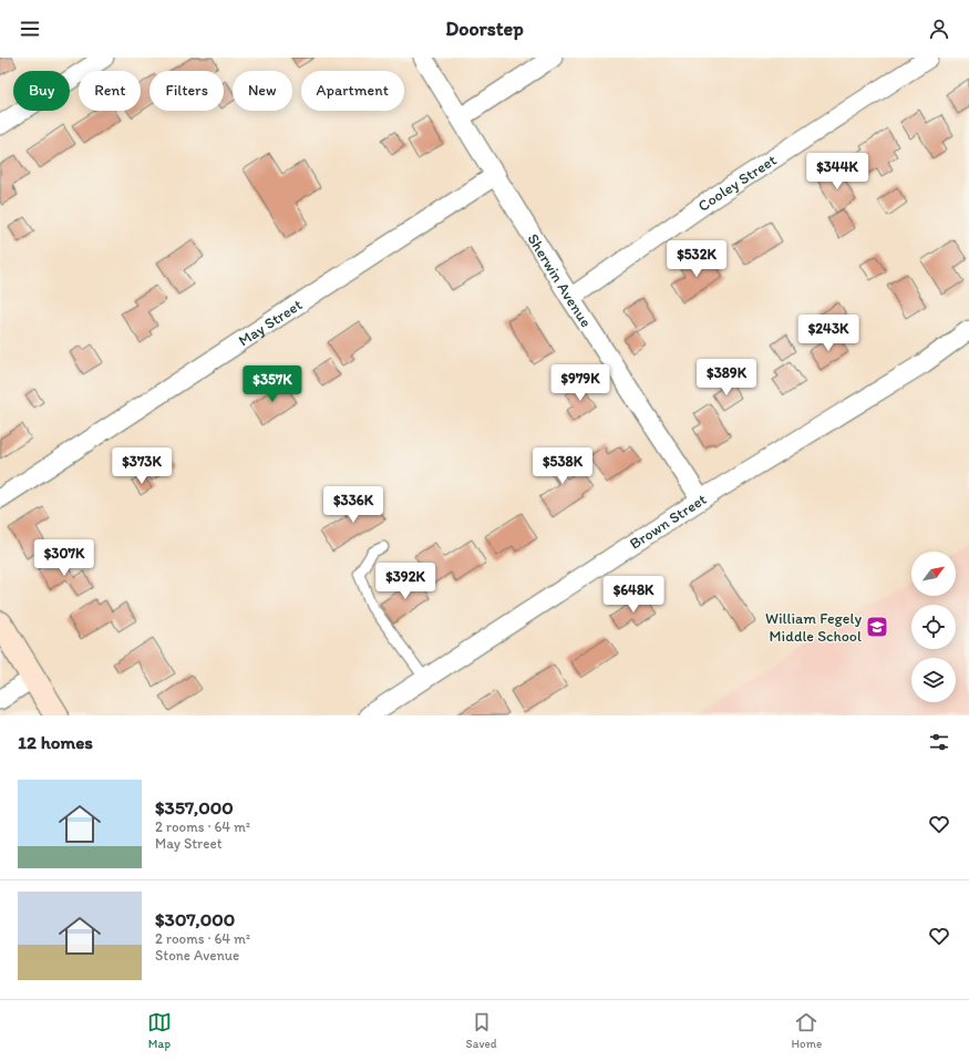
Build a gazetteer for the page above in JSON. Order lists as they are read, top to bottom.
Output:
{
  "streets": {
    "street": [
      "Cooley Street",
      "Sherwin Avenue",
      "May Street",
      "Brown Street"
    ]
  },
  "crossings": [
    ["Cooley Street", "Sherwin Avenue"],
    ["Sherwin Avenue", "May Street"],
    ["Sherwin Avenue", "Brown Street"]
  ],
  "places": {
    "school or university": ["William Fegely Middle School"]
  },
  "north": "top right",
  "page": {
    "header": "Doorstep",
    "chip": [
      "Buy",
      "Rent",
      "Filters",
      "New",
      "Apartment"
    ],
    "price": [
      "$344K",
      "$532K",
      "$243K",
      "$389K",
      "$979K",
      "$357K",
      "$373K",
      "$538K",
      "$336K",
      "$307K",
      "$392K",
      "$648K"
    ],
    "heading": "12 homes",
    "list": [
      {
        "name": "$357,000",
        "note": "2 rooms · 64 m² · May Street"
      },
      {
        "name": "$307,000",
        "note": "2 rooms · 64 m² · Stone Avenue"
      }
    ],
    "tabs": ["Map", "Saved", "Home"]
  }
}
